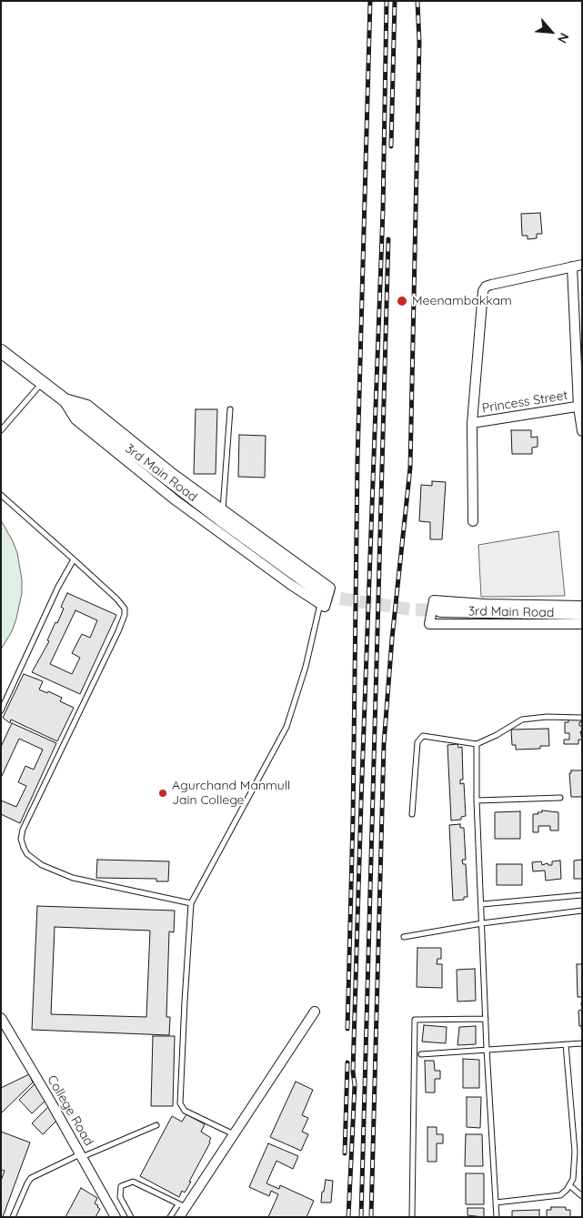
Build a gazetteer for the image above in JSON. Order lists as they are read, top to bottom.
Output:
{
  "streets": {
    "street": ["Princess Street", "3rd Main Road", "College Road"]
  },
  "places": ["Meenambakkam", "Agurchand Manmull Jain College"],
  "north": "bottom right"
}
